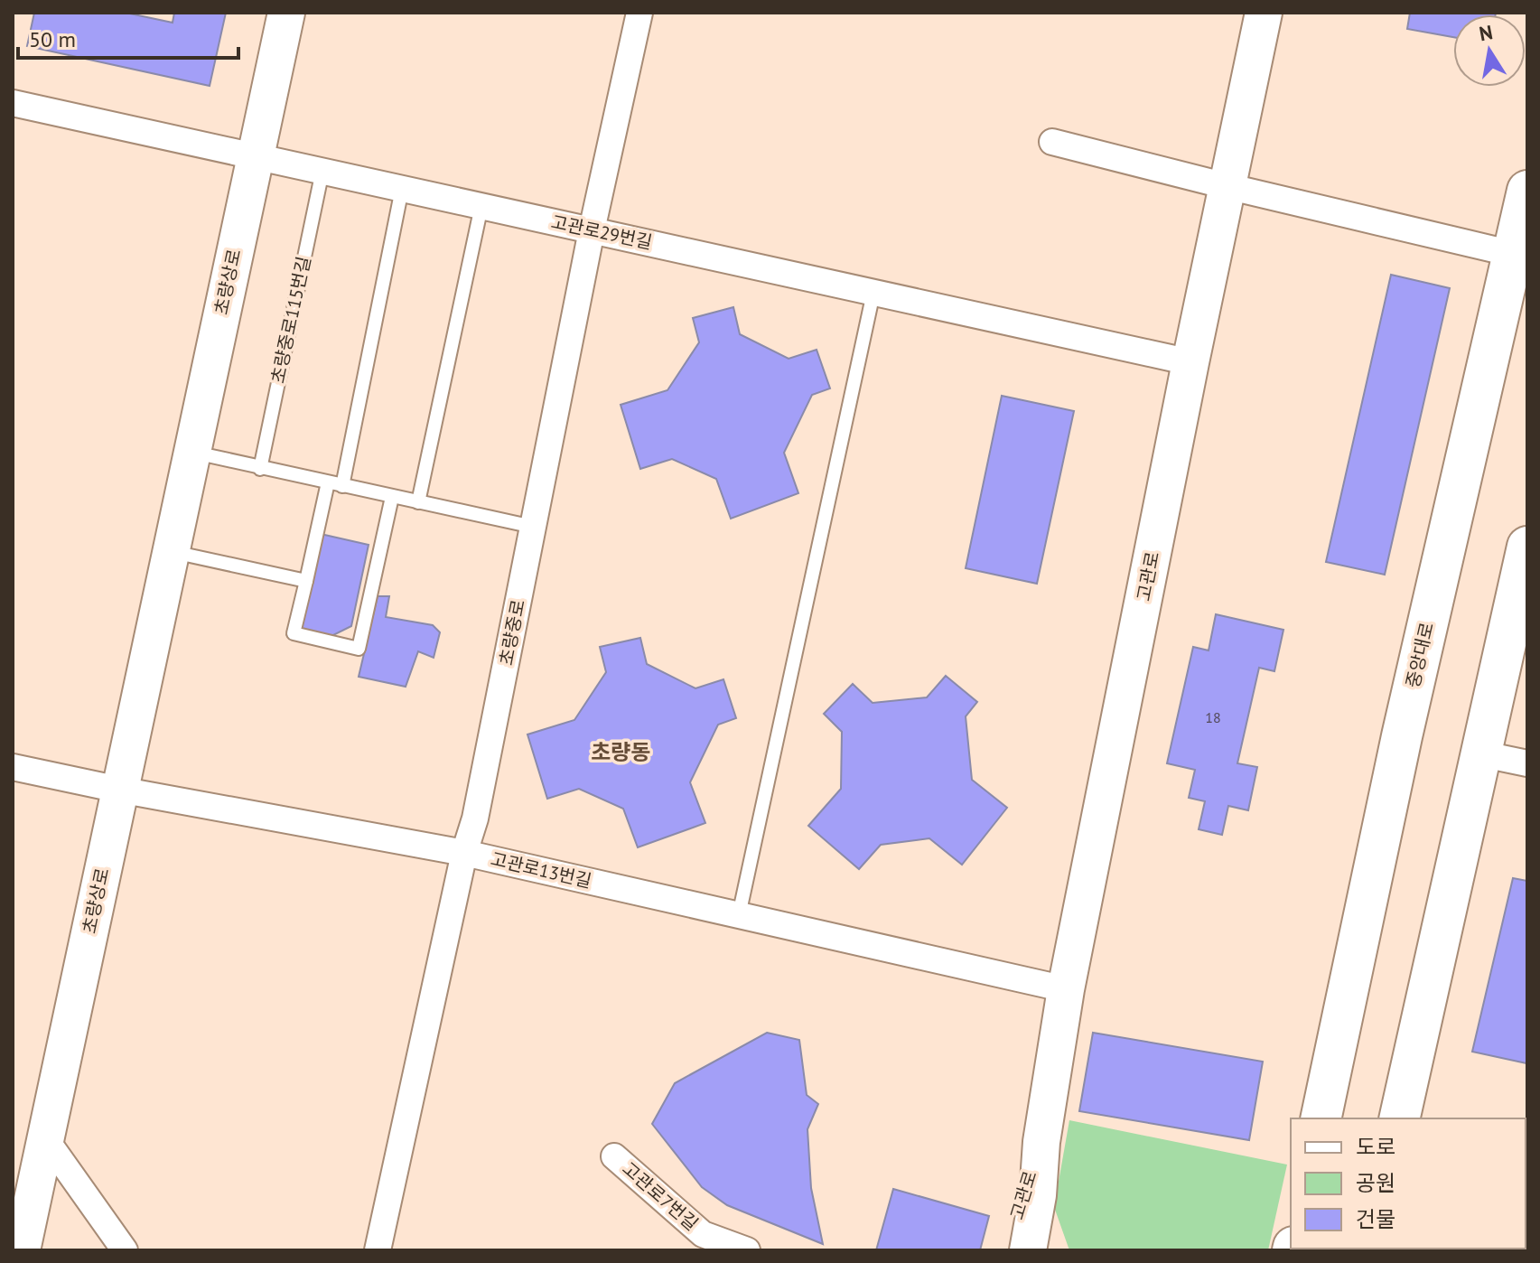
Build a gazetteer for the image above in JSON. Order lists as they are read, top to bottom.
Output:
{
  "streets": {
    "main road": ["초량상로", "고관로", "중앙대로"],
    "street": [
      "고관로29번길",
      "초량중로",
      "고관로13번길",
      "고관로7번길"
    ],
    "lane": ["초량중로115번길"]
  },
  "crossings": [
    ["고관로29번길", "초량상로"],
    ["고관로29번길", "초량중로115번길"],
    ["고관로29번길", "고관로"],
    ["고관로29번길", "초량중로"],
    ["초량상로", "고관로13번길"],
    ["고관로", "고관로13번길"],
    ["초량중로", "고관로13번길"]
  ],
  "districts": ["초량동"],
  "house_numbers": ["18"],
  "legend": ["도로", "공원", "건물"],
  "scale_bar": "50 m",
  "north": "top"
}
